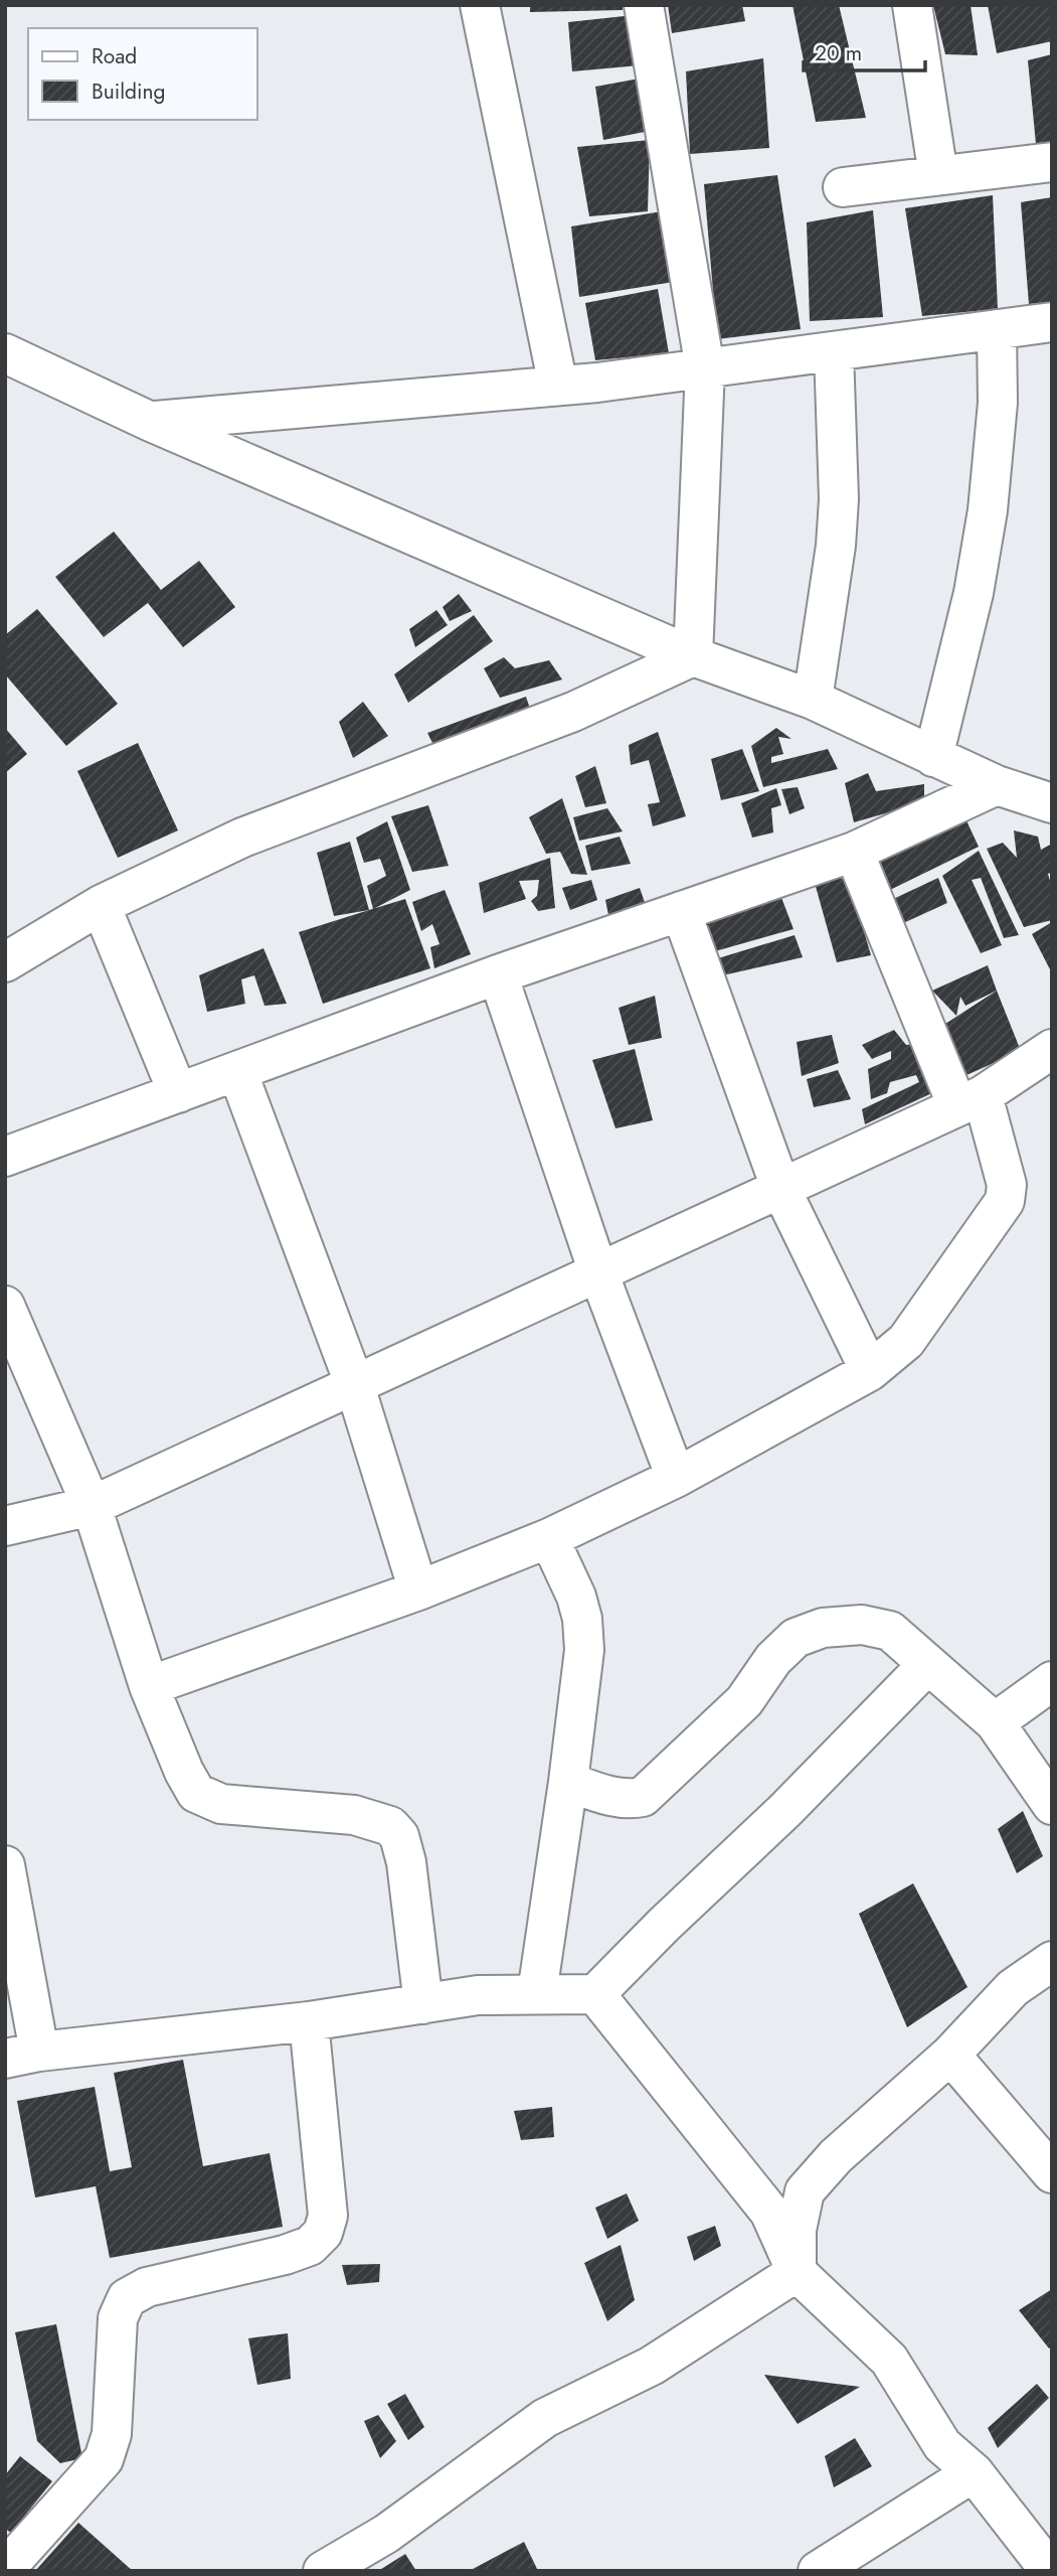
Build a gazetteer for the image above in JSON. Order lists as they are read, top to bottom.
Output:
{
  "legend": ["Road", "Building"],
  "scale_bar": "20 m"
}
